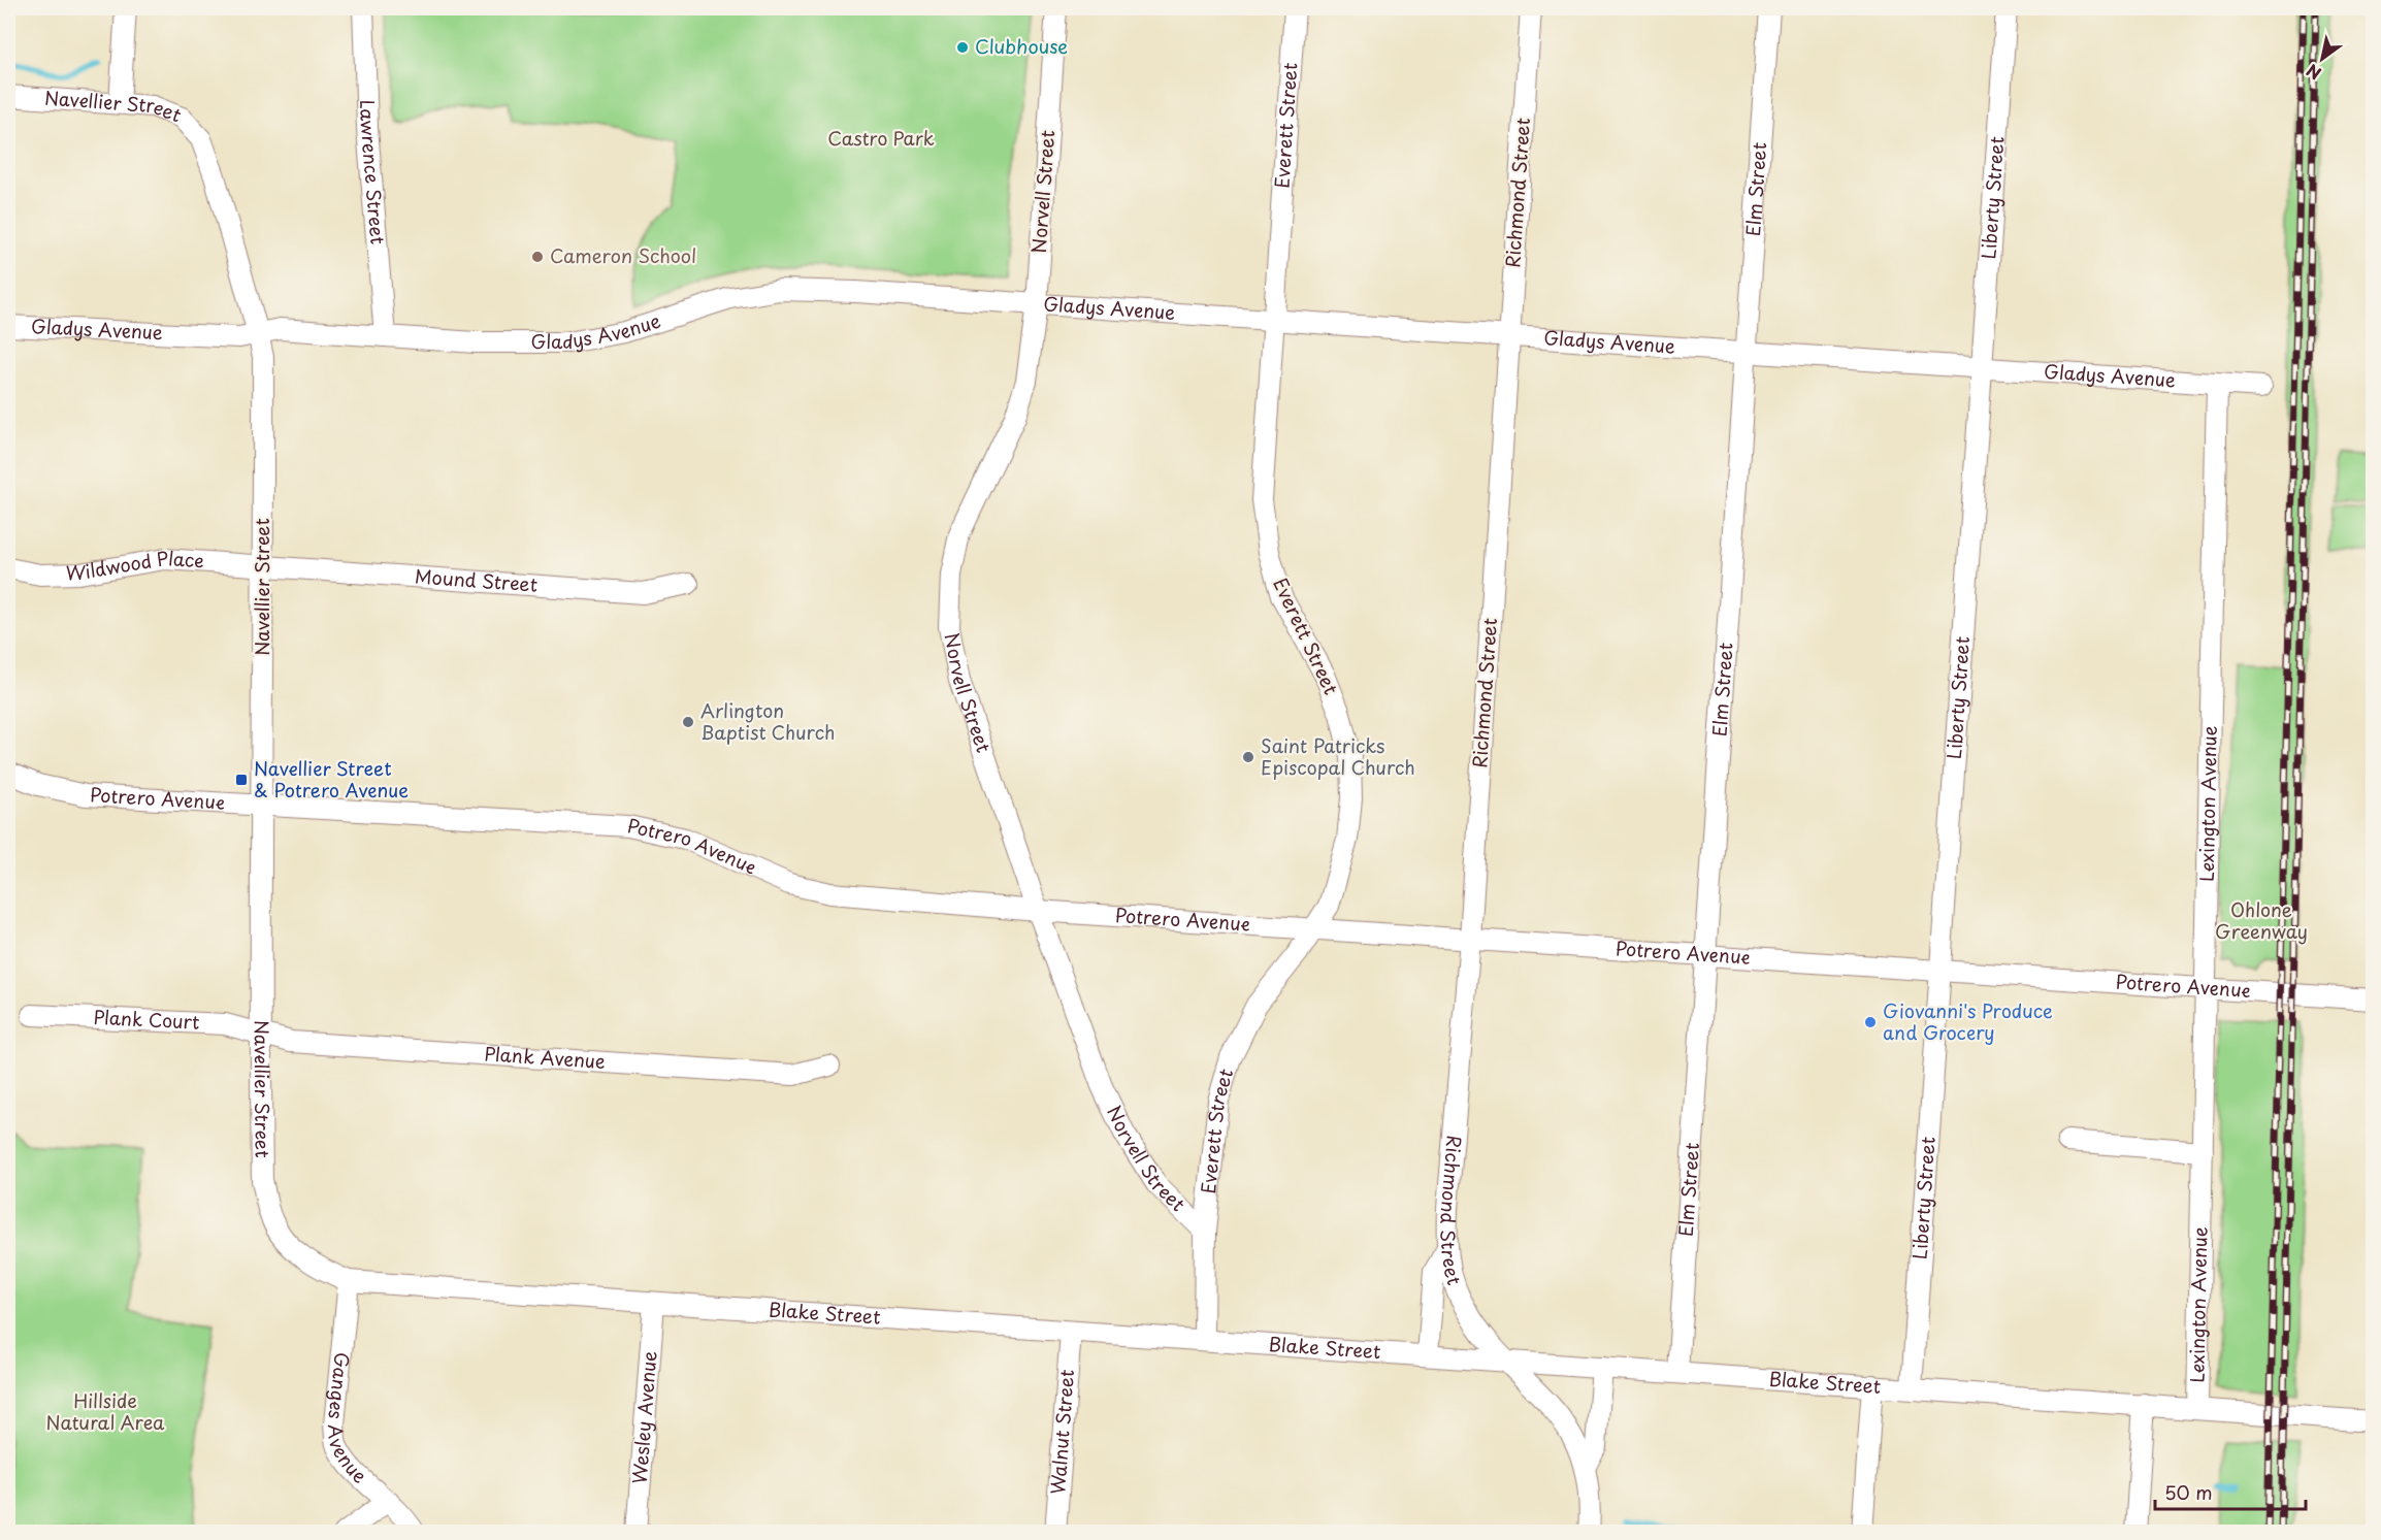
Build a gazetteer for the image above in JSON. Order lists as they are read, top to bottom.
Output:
{
  "streets": {
    "street": [
      "Navellier Street",
      "Everett Street",
      "Lawrence Street",
      "Elm Street",
      "Norvell Street",
      "Richmond Street",
      "Liberty Street",
      "Gladys Avenue",
      "Wildwood Place",
      "Mound Street",
      "Potrero Avenue",
      "Lexington Avenue",
      "Plank Court",
      "Plank Avenue",
      "Blake Street",
      "Ganges Avenue",
      "Wesley Avenue",
      "Walnut Street"
    ]
  },
  "crossings": [
    ["Navellier Street", "Gladys Avenue"],
    ["Navellier Street", "Wildwood Place"],
    ["Navellier Street", "Mound Street"],
    ["Navellier Street", "Potrero Avenue"],
    ["Navellier Street", "Plank Court"],
    ["Navellier Street", "Plank Avenue"],
    ["Navellier Street", "Blake Street"],
    ["Everett Street", "Norvell Street"],
    ["Everett Street", "Gladys Avenue"],
    ["Everett Street", "Potrero Avenue"],
    ["Lawrence Street", "Gladys Avenue"],
    ["Elm Street", "Gladys Avenue"],
    ["Elm Street", "Potrero Avenue"],
    ["Elm Street", "Blake Street"],
    ["Norvell Street", "Gladys Avenue"],
    ["Norvell Street", "Potrero Avenue"],
    ["Richmond Street", "Gladys Avenue"],
    ["Richmond Street", "Potrero Avenue"],
    ["Richmond Street", "Blake Street"],
    ["Liberty Street", "Gladys Avenue"],
    ["Liberty Street", "Potrero Avenue"],
    ["Liberty Street", "Blake Street"],
    ["Gladys Avenue", "Lexington Avenue"],
    ["Wildwood Place", "Mound Street"],
    ["Potrero Avenue", "Lexington Avenue"],
    ["Lexington Avenue", "Blake Street"],
    ["Plank Court", "Plank Avenue"],
    ["Blake Street", "Ganges Avenue"],
    ["Blake Street", "Wesley Avenue"],
    ["Blake Street", "Walnut Street"]
  ],
  "parks": ["Castro Park", "Ohlone Greenway", "Hillside Natural Area"],
  "places": {
    "other": [
      "Clubhouse",
      "Cameron School",
      "Arlington Baptist Church",
      "Saint Patricks Episcopal Church",
      "Giovanni's Produce and Grocery"
    ],
    "transit": ["Navellier Street & Potrero Avenue"]
  },
  "scale_bar": "50 m",
  "north": "bottom left"
}
